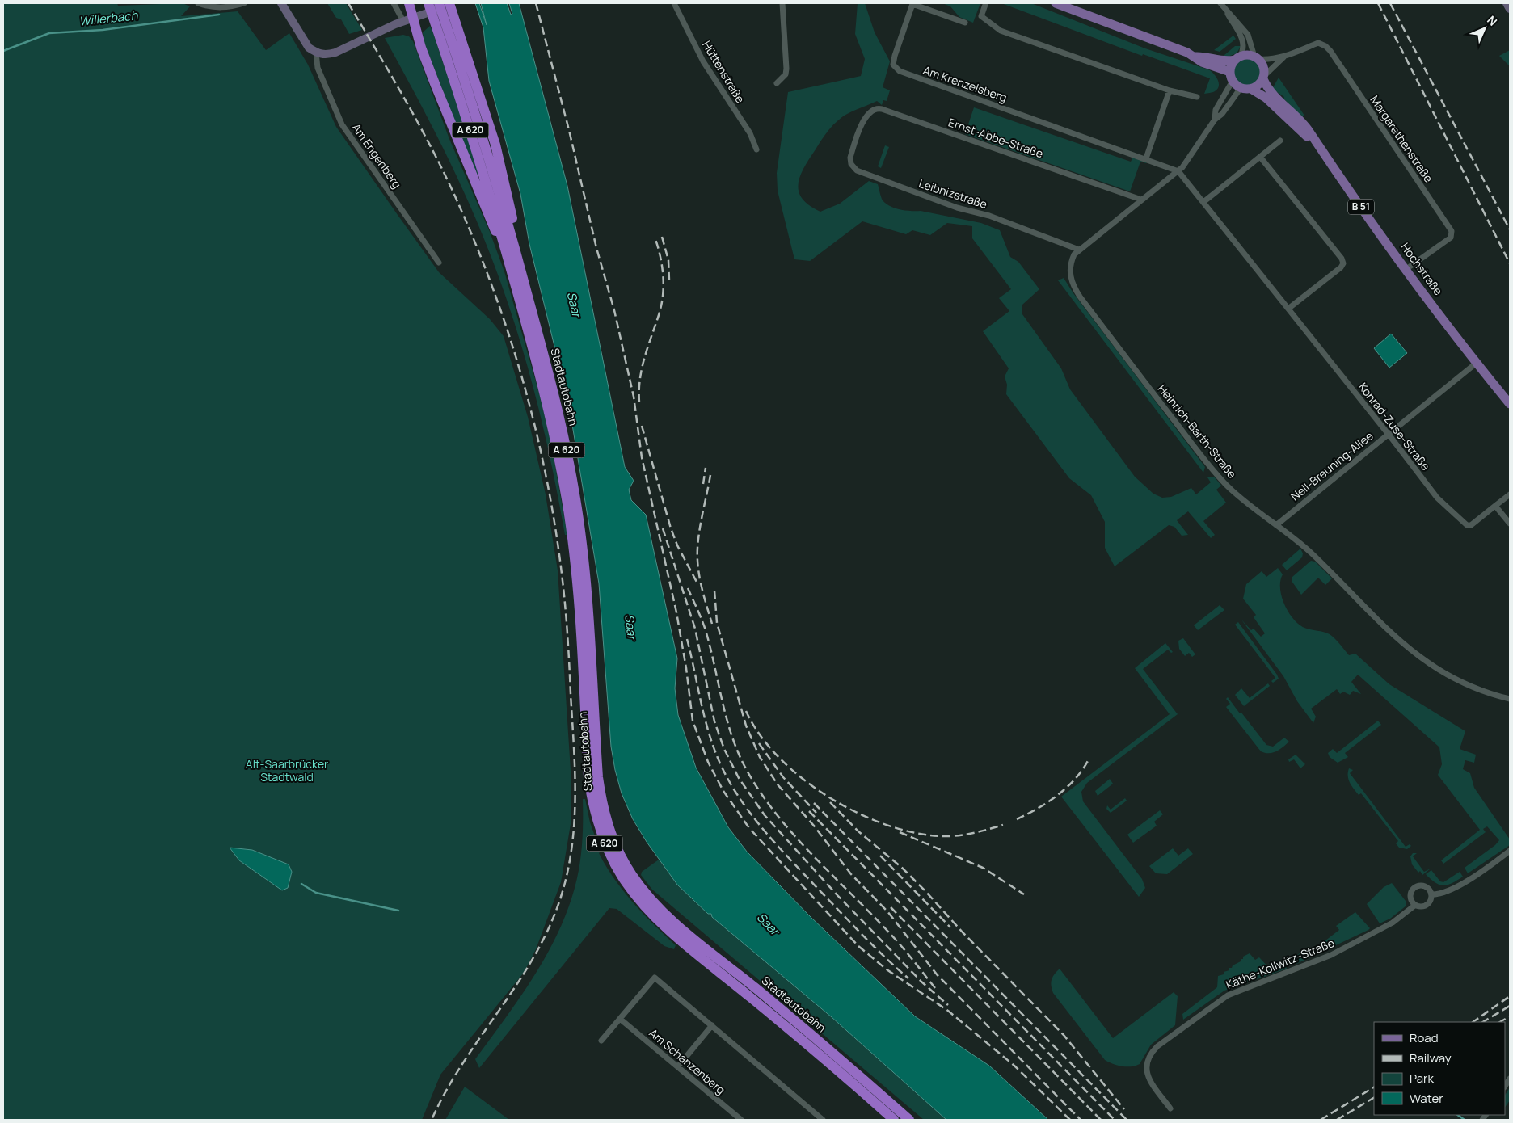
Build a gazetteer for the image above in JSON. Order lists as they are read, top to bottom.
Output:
{
  "streets": {
    "highway": ["A 620", "Stadtautobahn"],
    "main road": ["B 51", "Hochstraße"],
    "street": [
      "Hüttenstraße",
      "Am Krenzelsberg",
      "Ernst-Abbe-Straße",
      "Margarethenstraße",
      "Am Engenberg",
      "Leibnizstraße",
      "Konrad-Zuse-Straße",
      "Heinrich-Barth-Straße",
      "Nell-Breuning-Allee",
      "Käthe-Kollwitz-Straße",
      "Am Schanzenberg"
    ]
  },
  "crossings": [
    ["Am Krenzelsberg", "Konrad-Zuse-Straße"],
    ["Am Krenzelsberg", "Heinrich-Barth-Straße"],
    ["A 620", "Stadtautobahn"],
    ["Ernst-Abbe-Straße", "Leibnizstraße"],
    ["Ernst-Abbe-Straße", "Heinrich-Barth-Straße"],
    ["Margarethenstraße", "B 51"],
    ["Margarethenstraße", "Hochstraße"],
    ["Margarethenstraße", "Heinrich-Barth-Straße"],
    ["Leibnizstraße", "Heinrich-Barth-Straße"],
    ["B 51", "Hochstraße"],
    ["B 51", "Heinrich-Barth-Straße"],
    ["Hochstraße", "Heinrich-Barth-Straße"],
    ["Hochstraße", "Nell-Breuning-Allee"],
    ["Konrad-Zuse-Straße", "Heinrich-Barth-Straße"],
    ["Konrad-Zuse-Straße", "Nell-Breuning-Allee"],
    ["Heinrich-Barth-Straße", "Nell-Breuning-Allee"]
  ],
  "water": ["Willerbach", "Saar"],
  "parks": ["Alt-Saarbrücker Stadtwald"],
  "legend": [
    "Road",
    "Railway",
    "Park",
    "Water"
  ],
  "north": "top right"
}
